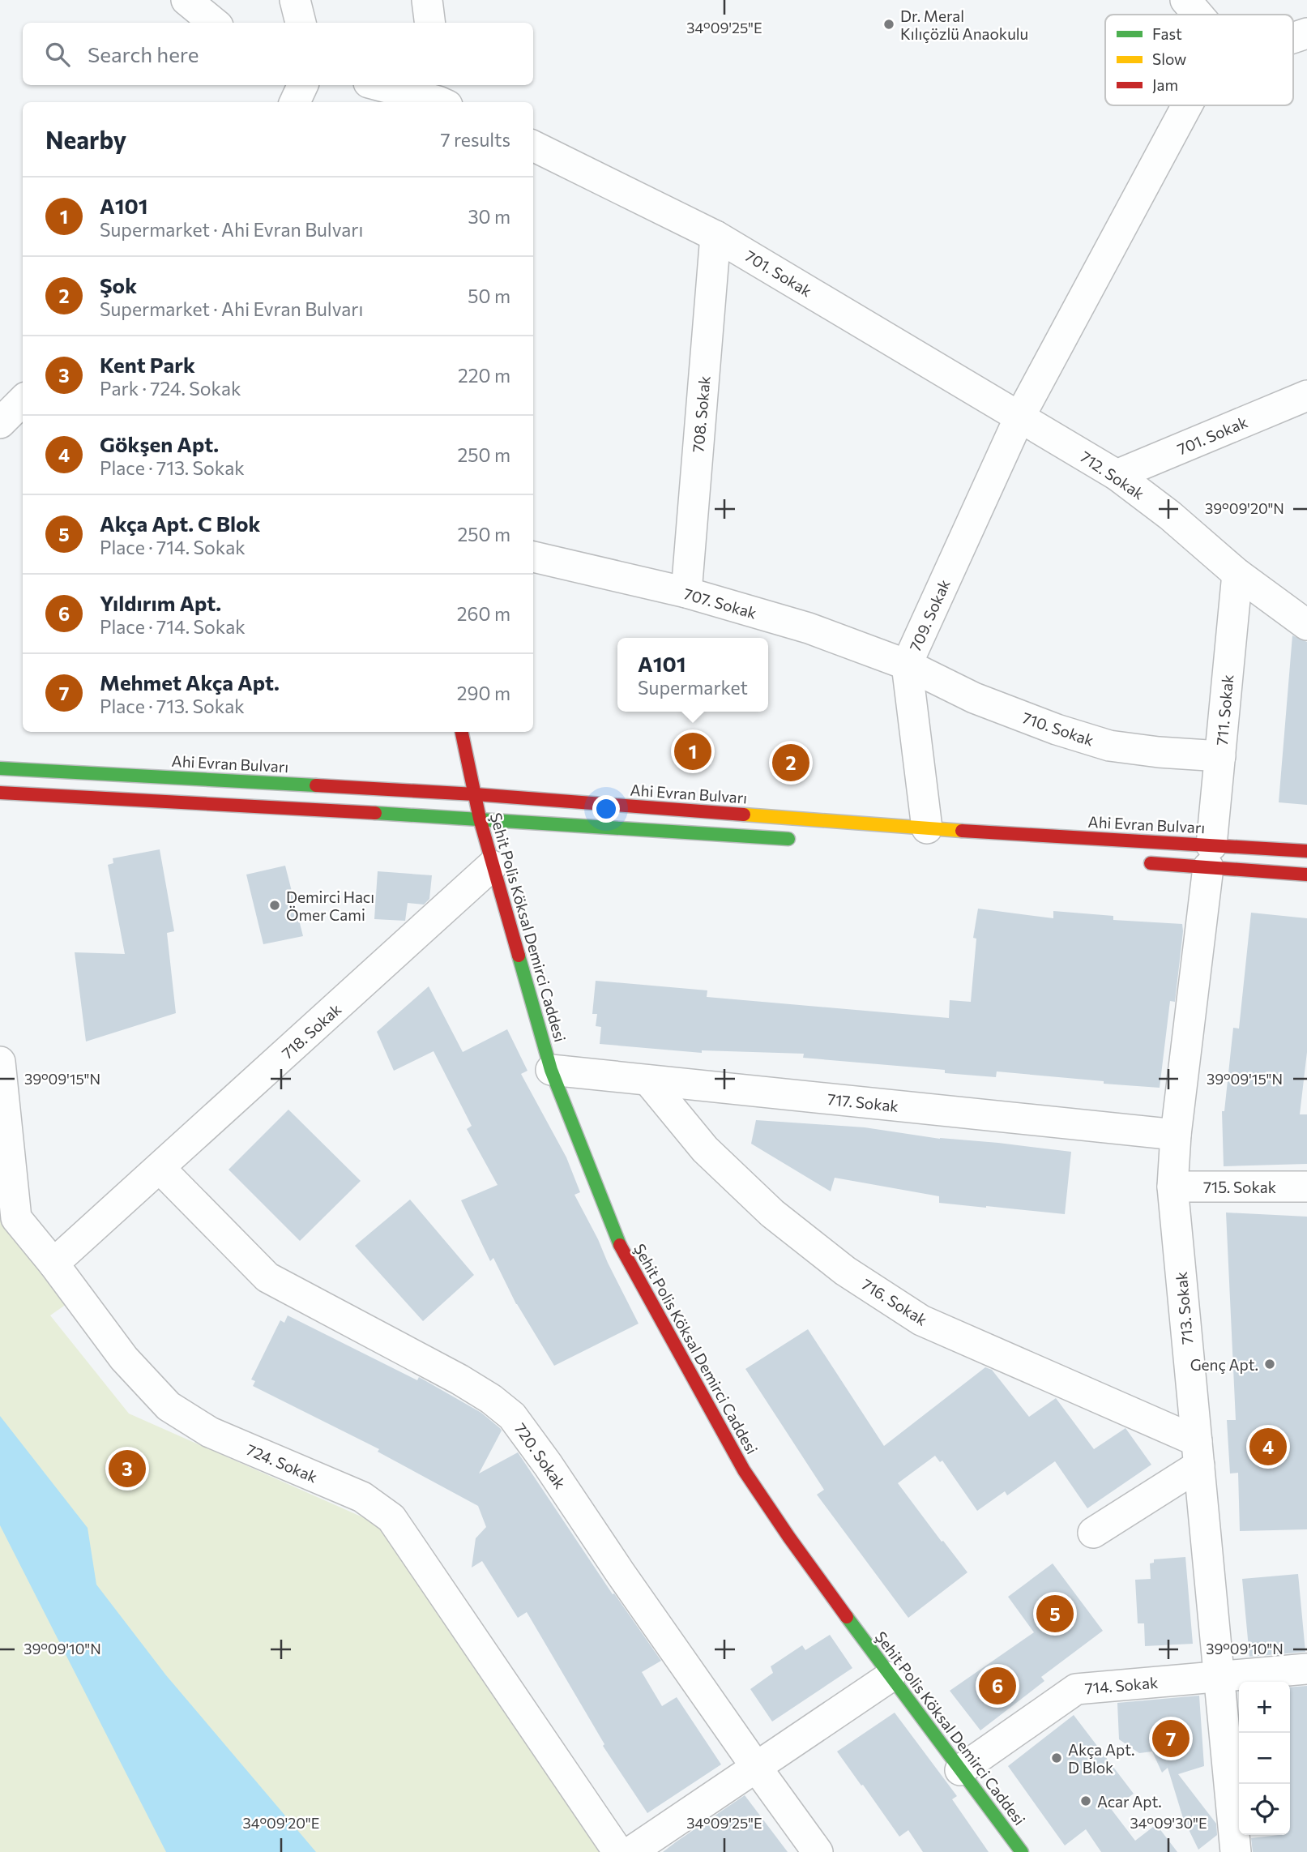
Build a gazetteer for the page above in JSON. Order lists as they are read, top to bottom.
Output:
{
  "streets": {
    "main road": ["Ahi Evran Bulvarı", "Şehit Polis Köksal Demirci Caddesi"],
    "street": [
      "701. Sokak",
      "708. Sokak",
      "712. Sokak",
      "707. Sokak",
      "709. Sokak",
      "711. Sokak",
      "710. Sokak",
      "718. Sokak",
      "717. Sokak",
      "715. Sokak",
      "716. Sokak",
      "713. Sokak",
      "720. Sokak",
      "724. Sokak",
      "714. Sokak"
    ]
  },
  "crossings": [
    ["701. Sokak", "708. Sokak"],
    ["701. Sokak", "712. Sokak"],
    ["701. Sokak", "709. Sokak"],
    ["708. Sokak", "707. Sokak"],
    ["712. Sokak", "709. Sokak"],
    ["712. Sokak", "711. Sokak"],
    ["707. Sokak", "709. Sokak"],
    ["707. Sokak", "710. Sokak"],
    ["709. Sokak", "710. Sokak"],
    ["709. Sokak", "Ahi Evran Bulvarı"],
    ["711. Sokak", "710. Sokak"],
    ["711. Sokak", "Ahi Evran Bulvarı"],
    ["711. Sokak", "713. Sokak"],
    ["Ahi Evran Bulvarı", "Şehit Polis Köksal Demirci Caddesi"],
    ["Ahi Evran Bulvarı", "713. Sokak"],
    ["Şehit Polis Köksal Demirci Caddesi", "718. Sokak"],
    ["Şehit Polis Köksal Demirci Caddesi", "717. Sokak"],
    ["Şehit Polis Köksal Demirci Caddesi", "714. Sokak"],
    ["718. Sokak", "720. Sokak"],
    ["718. Sokak", "724. Sokak"],
    ["717. Sokak", "716. Sokak"],
    ["717. Sokak", "713. Sokak"],
    ["715. Sokak", "713. Sokak"],
    ["716. Sokak", "713. Sokak"],
    ["713. Sokak", "714. Sokak"]
  ],
  "places": [
    "Dr. Meral Kılıçözlü Anaokulu",
    "Demirci Hacı Ömer Cami",
    "Genç Apt.",
    "Akça Apt. D Blok",
    "Acar Apt."
  ],
  "legend": ["Fast", "Slow", "Jam"],
  "page": {
    "search": "Search here",
    "heading": ["Nearby", "7 results"],
    "list": [
      {
        "mark": "1",
        "name": "A101",
        "note": "Supermarket · Ahi Evran Bulvarı",
        "value": "30 m"
      },
      {
        "mark": "2",
        "name": "Şok",
        "note": "Supermarket · Ahi Evran Bulvarı",
        "value": "50 m"
      },
      {
        "mark": "3",
        "name": "Kent Park",
        "note": "Park · 724. Sokak",
        "value": "220 m"
      },
      {
        "mark": "4",
        "name": "Gökşen Apt.",
        "note": "Place · 713. Sokak",
        "value": "250 m"
      },
      {
        "mark": "5",
        "name": "Akça Apt. C Blok",
        "note": "Place · 714. Sokak",
        "value": "250 m"
      },
      {
        "mark": "6",
        "name": "Yıldırım Apt.",
        "note": "Place · 714. Sokak",
        "value": "260 m"
      },
      {
        "mark": "7",
        "name": "Mehmet Akça Apt.",
        "note": "Place · 713. Sokak",
        "value": "290 m"
      }
    ],
    "popup": ["A101", "Supermarket"],
    "pins": [
      "1",
      "2",
      "4",
      "3",
      "5",
      "6",
      "7"
    ],
    "map_buttons": ["+", "−"]
  },
  "coordinates": [
    "34°09'25\"E",
    "39°09'20\"N",
    "39°09'15\"N",
    "39°09'10\"N",
    "34°09'20\"E",
    "34°09'30\"E"
  ]
}
